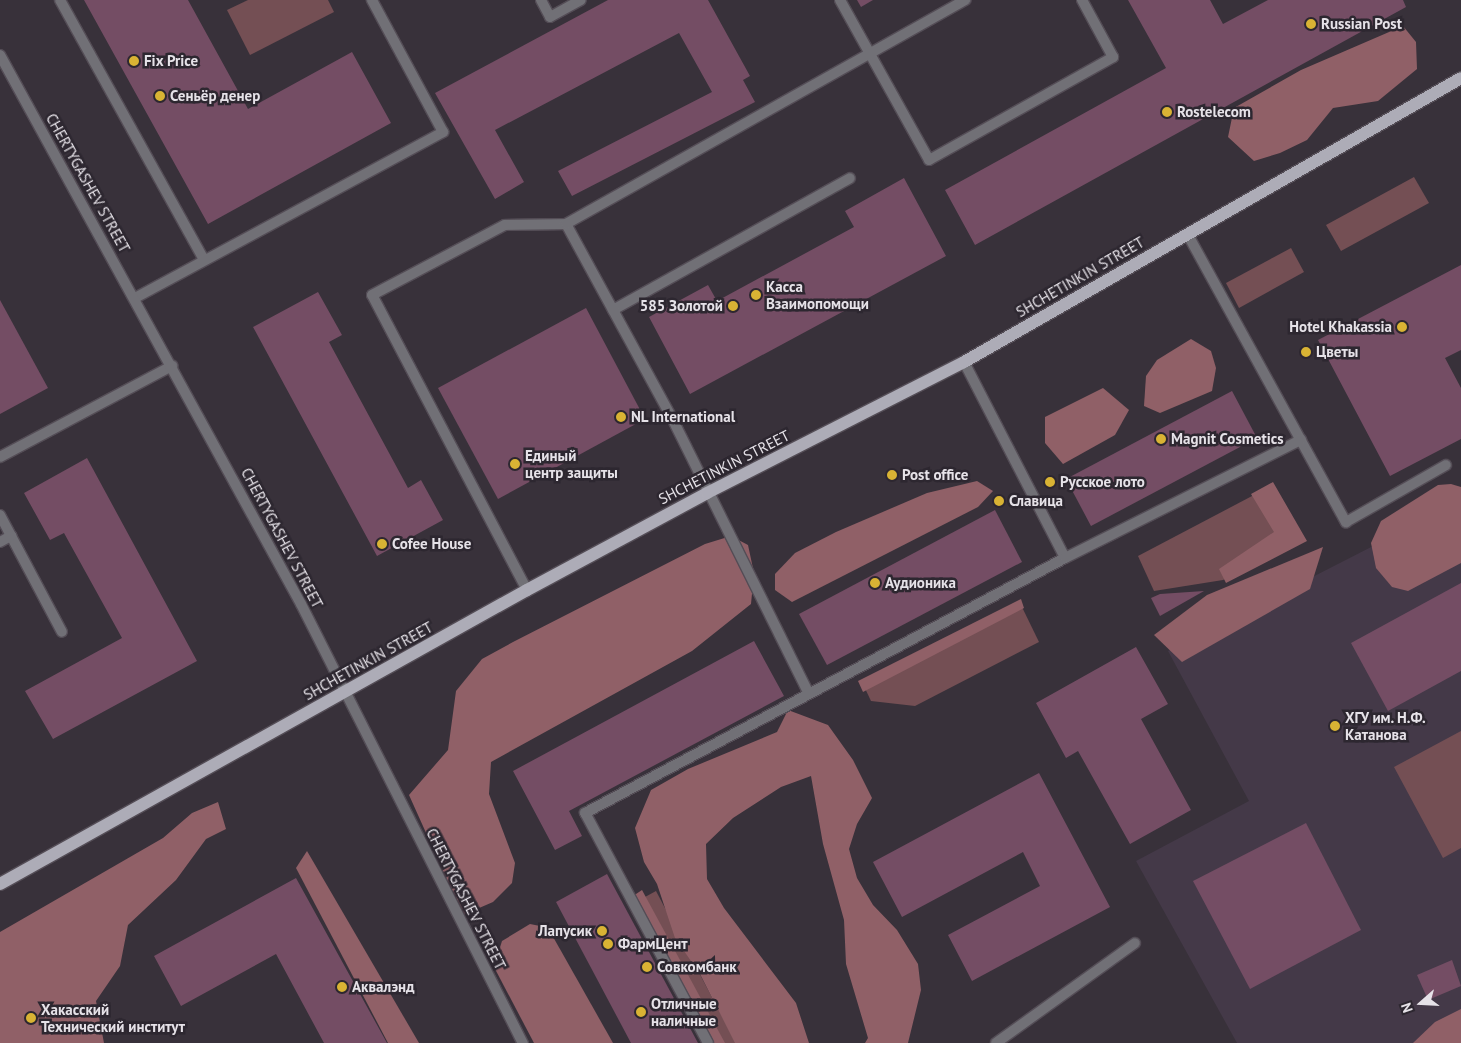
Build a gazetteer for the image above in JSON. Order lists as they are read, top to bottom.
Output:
{
  "streets": {
    "main road": ["SHCHETINKIN STREET"],
    "street": ["CHERTYGASHEV STREET"]
  },
  "crossings": [
    ["CHERTYGASHEV STREET", "SHCHETINKIN STREET"]
  ],
  "places": [
    "Russian Post",
    "Fix Price",
    "Сеньёр денер",
    "Rostelecom",
    "Касса Взаимопомощи",
    "585 Золотой",
    "Hotel Khakassia",
    "Цветы",
    "NL International",
    "Magnit Cosmetics",
    "Единый центр защиты",
    "Post office",
    "Русское лото",
    "Славица",
    "Cofee House",
    "Аудионика",
    "ХГУ им. Н.Ф. Катанова",
    "Лапусик",
    "ФармЦент",
    "Совкомбанк",
    "Аквалэнд",
    "Отличные наличные",
    "Хакасский Технический институт"
  ],
  "north": "left"
}
